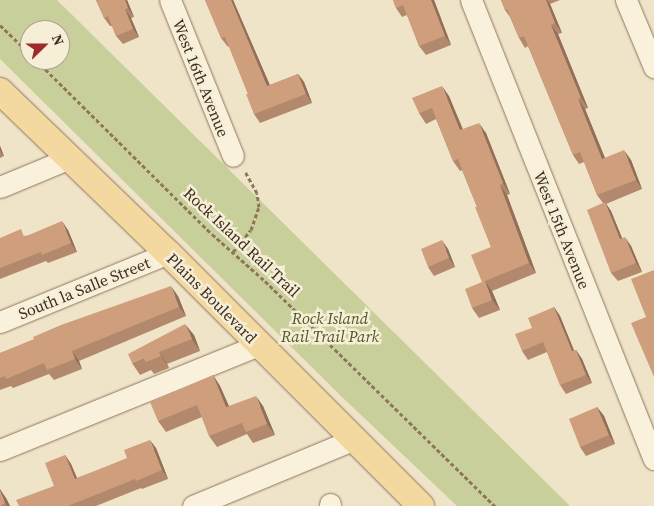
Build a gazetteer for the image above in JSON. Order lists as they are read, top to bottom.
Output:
{
  "streets": {
    "main road": ["Plains Boulevard"],
    "street": ["West 16th Avenue", "West 15th Avenue", "South la Salle Street"],
    "path": ["Rock Island Rail Trail"]
  },
  "crossings": [
    ["South la Salle Street", "Plains Boulevard"]
  ],
  "parks": ["Rock Island Rail Trail Park"],
  "north": "right"
}
